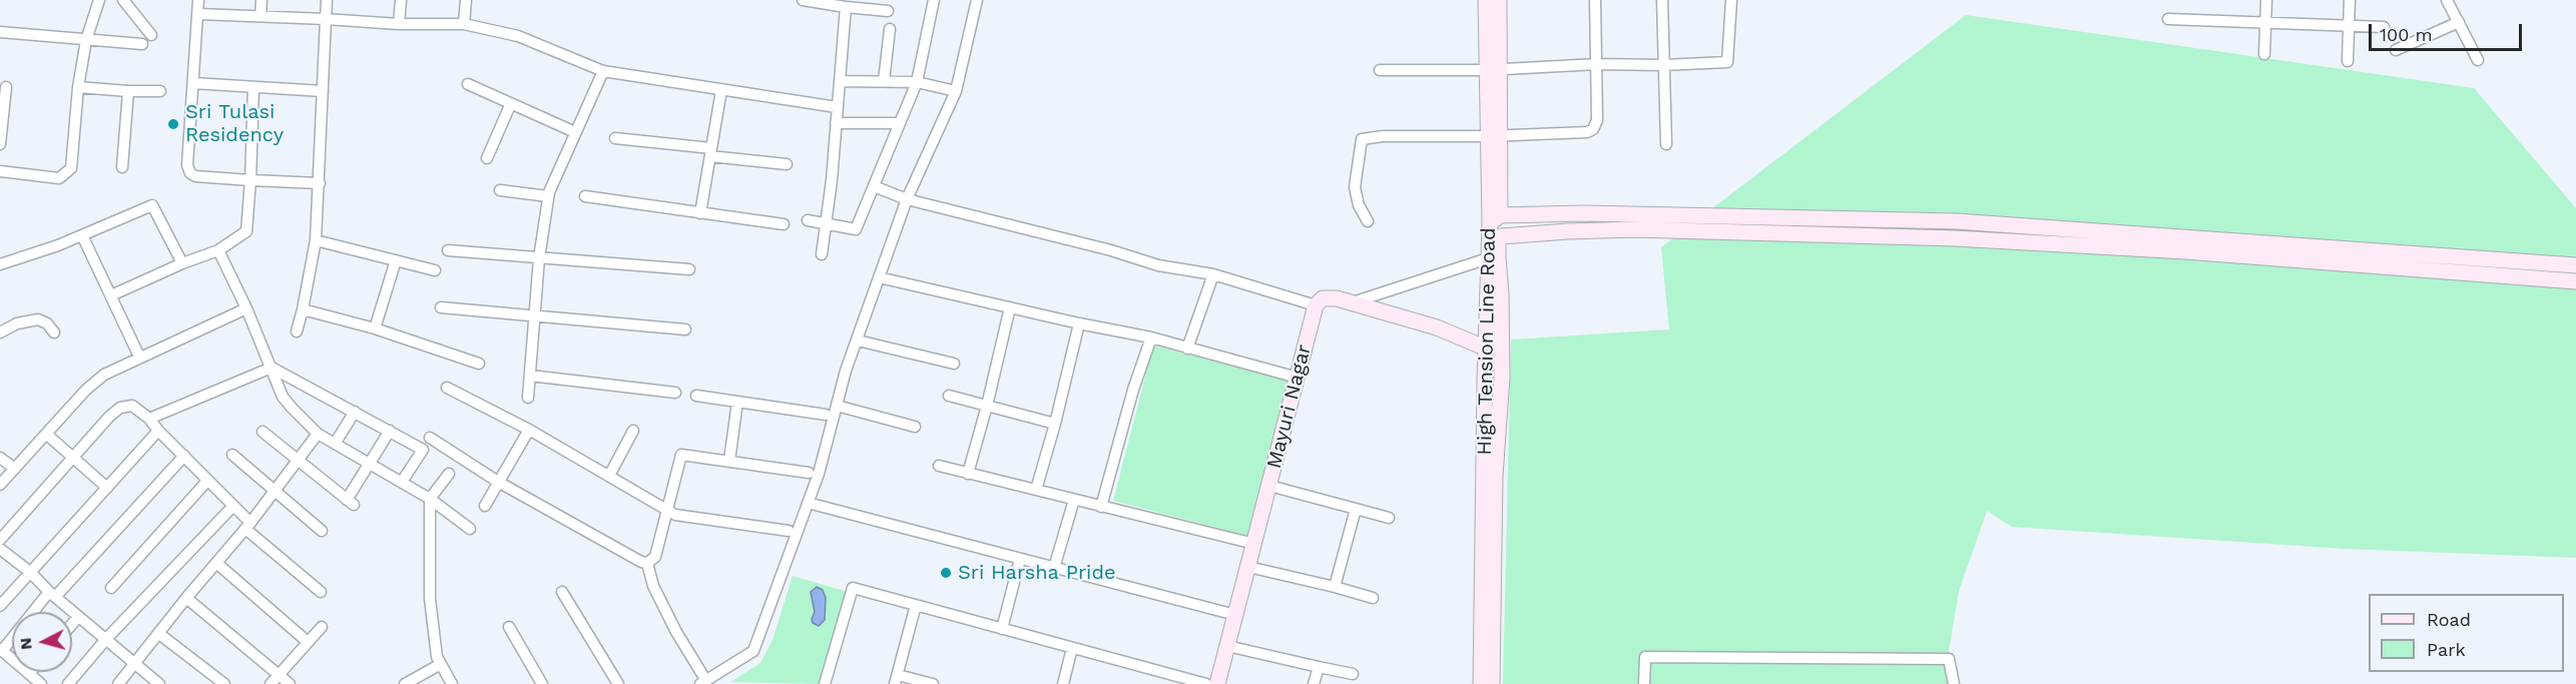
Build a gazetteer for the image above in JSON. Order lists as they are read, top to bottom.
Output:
{
  "streets": {
    "main road": ["High Tension Line Road", "Mayuri Nagar"]
  },
  "places": ["Sri Tulasi Residency", "Sri Harsha Pride"],
  "legend": ["Road", "Park"],
  "scale_bar": "100 m",
  "north": "left"
}
